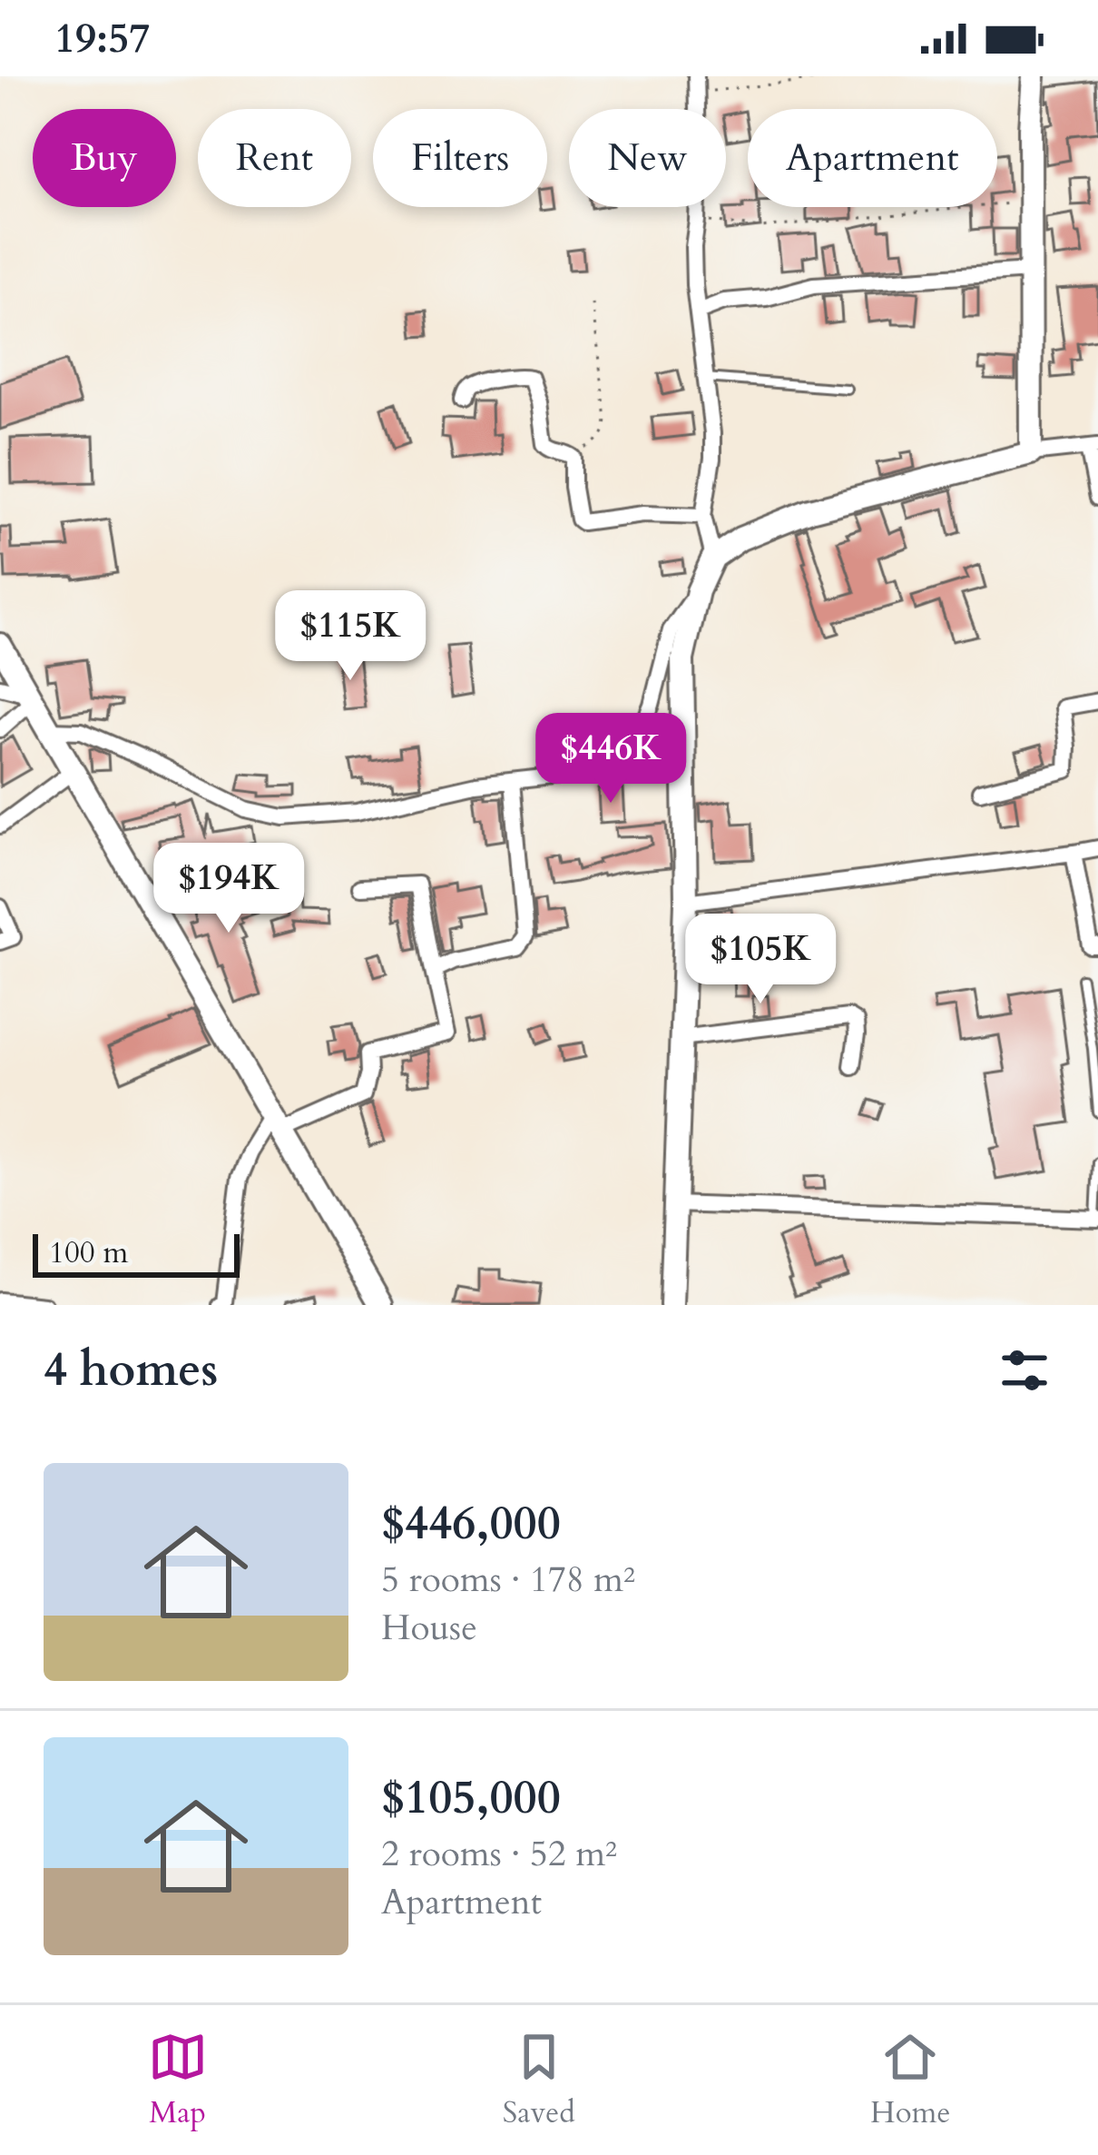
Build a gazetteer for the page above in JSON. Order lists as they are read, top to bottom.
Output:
{
  "scale_bar": "100 m",
  "page": {
    "status": "19:57",
    "chip": [
      "Buy",
      "Rent",
      "Filters",
      "New",
      "Apartment"
    ],
    "price": [
      "$115K",
      "$446K",
      "$194K",
      "$105K"
    ],
    "scale": "100 m",
    "heading": "4 homes",
    "list": [
      {
        "name": "$446,000",
        "note": "5 rooms · 178 m² · House"
      },
      {
        "name": "$105,000",
        "note": "2 rooms · 52 m² · Apartment"
      }
    ],
    "tabs": ["Map", "Saved", "Home"]
  }
}
